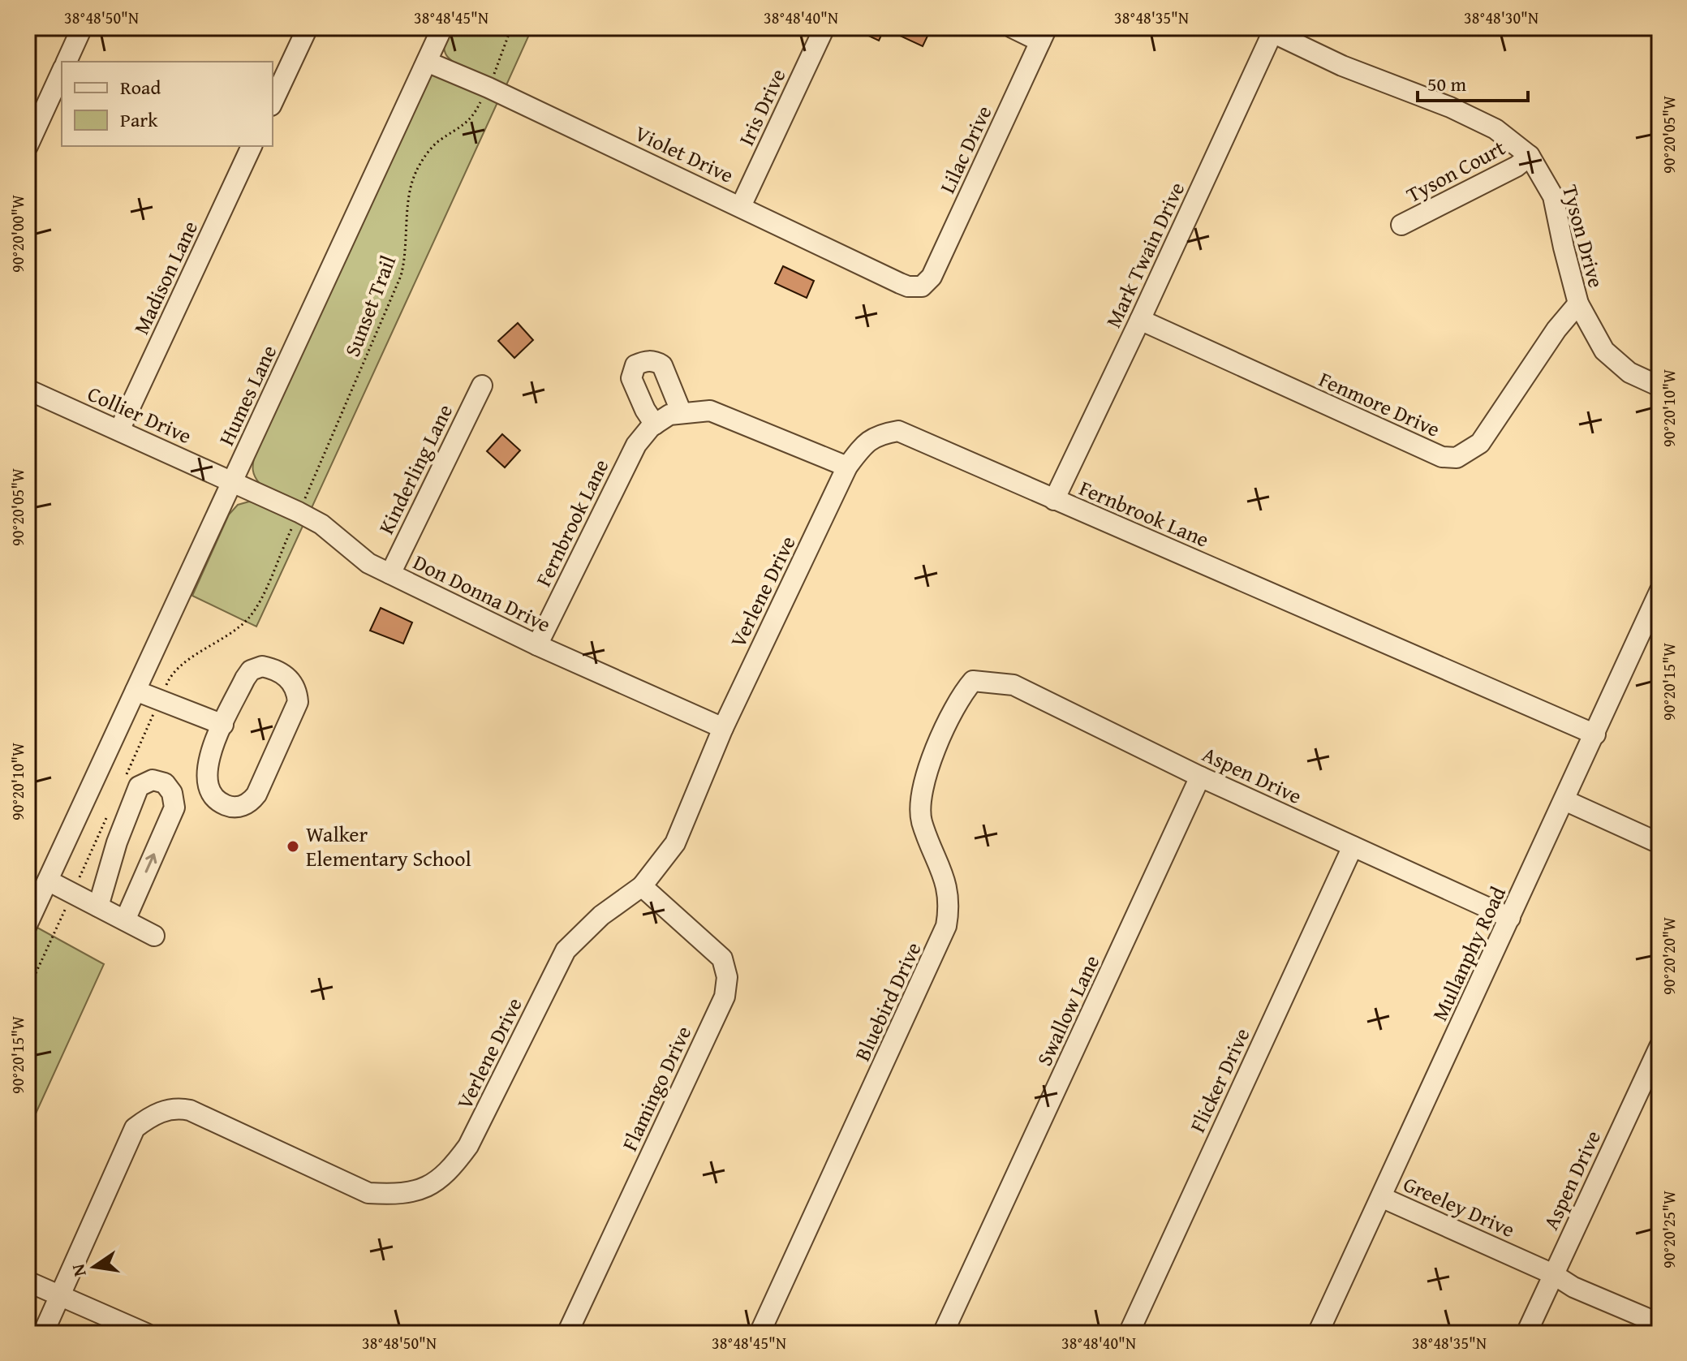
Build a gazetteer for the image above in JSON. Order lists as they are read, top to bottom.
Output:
{
  "streets": {
    "street": [
      "Iris Drive",
      "Lilac Drive",
      "Violet Drive",
      "Tyson Court",
      "Tyson Drive",
      "Mark Twain Drive",
      "Madison Lane",
      "Humes Lane",
      "Fenmore Drive",
      "Collier Drive",
      "Kinderling Lane",
      "Fernbrook Lane",
      "Verlene Drive",
      "Don Donna Drive",
      "Aspen Drive",
      "Mullanphy Road",
      "Bluebird Drive",
      "Swallow Lane",
      "Flicker Drive",
      "Flamingo Drive",
      "Greeley Drive"
    ],
    "path": ["Sunset Trail"]
  },
  "crossings": [
    ["Iris Drive", "Violet Drive"],
    ["Lilac Drive", "Violet Drive"],
    ["Violet Drive", "Humes Lane"],
    ["Tyson Court", "Tyson Drive"],
    ["Tyson Drive", "Mark Twain Drive"],
    ["Tyson Drive", "Fenmore Drive"],
    ["Mark Twain Drive", "Fenmore Drive"],
    ["Mark Twain Drive", "Fernbrook Lane"],
    ["Madison Lane", "Collier Drive"],
    ["Humes Lane", "Collier Drive"],
    ["Humes Lane", "Don Donna Drive"],
    ["Collier Drive", "Don Donna Drive"],
    ["Kinderling Lane", "Don Donna Drive"],
    ["Fernbrook Lane", "Verlene Drive"],
    ["Fernbrook Lane", "Don Donna Drive"],
    ["Fernbrook Lane", "Mullanphy Road"],
    ["Verlene Drive", "Don Donna Drive"],
    ["Verlene Drive", "Flamingo Drive"],
    ["Aspen Drive", "Mullanphy Road"],
    ["Aspen Drive", "Bluebird Drive"],
    ["Aspen Drive", "Swallow Lane"],
    ["Aspen Drive", "Flicker Drive"],
    ["Aspen Drive", "Greeley Drive"],
    ["Mullanphy Road", "Greeley Drive"]
  ],
  "places": ["Walker Elementary School"],
  "legend": ["Road", "Park"],
  "scale_bar": "50 m",
  "north": "left",
  "coordinates": [
    "38°48'50\"N",
    "38°48'45\"N",
    "38°48'40\"N",
    "38°48'35\"N",
    "38°48'30\"N",
    "90°20'05\"W",
    "90°20'00\"W",
    "90°20'10\"W",
    "90°20'15\"W",
    "90°20'20\"W",
    "90°20'25\"W"
  ]
}
